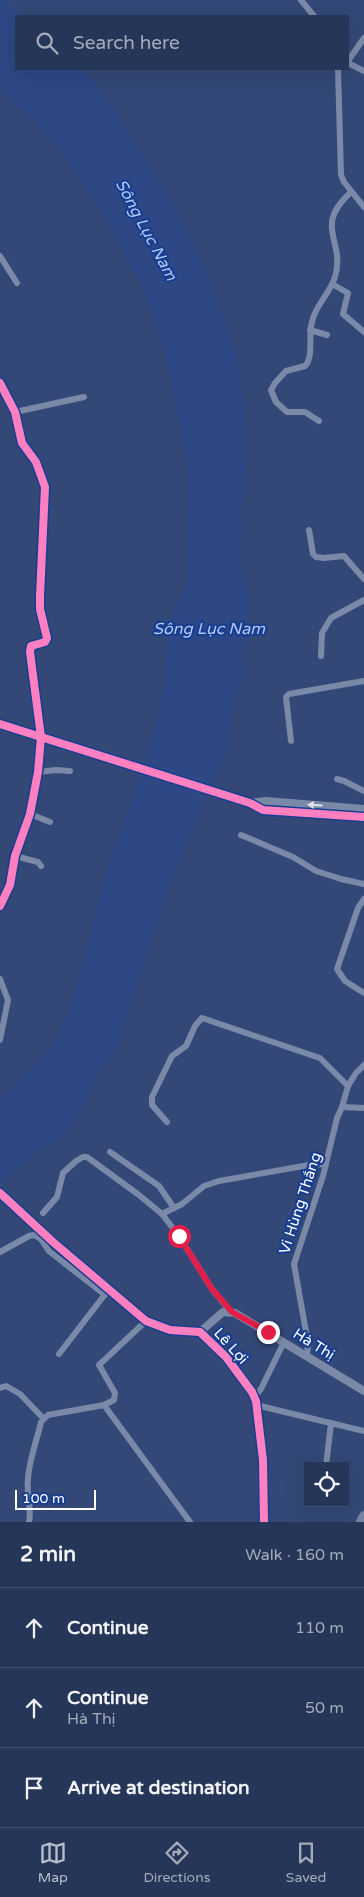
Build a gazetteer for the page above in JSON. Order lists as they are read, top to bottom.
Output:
{
  "streets": {
    "street": ["Vi Hùng Thắng", "Hà Thị", "Lê Lợi"]
  },
  "crossings": [
    ["Vi Hùng Thắng", "Hà Thị"]
  ],
  "water": ["Sông Lục Nam"],
  "scale_bar": "100 m",
  "page": {
    "search": "Search here",
    "scale": "100 m",
    "heading": ["2 min", "Walk · 160 m"],
    "list": [
      ["Continue", "110 m"],
      ["Continue", "Hà Thị", "50 m"],
      "Arrive at destination"
    ],
    "nav": ["Map", "Directions", "Saved"]
  }
}
